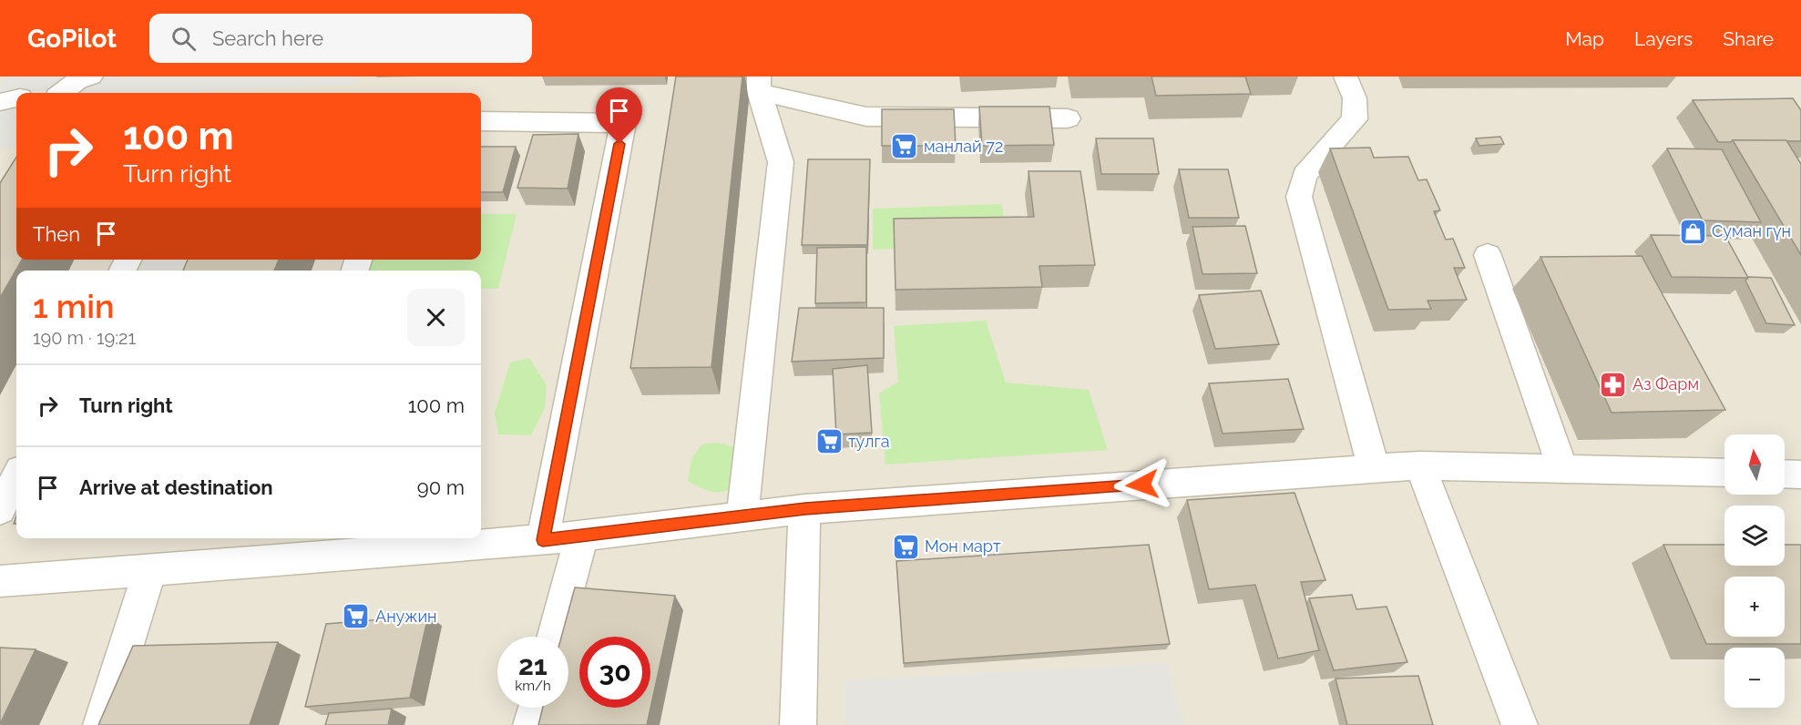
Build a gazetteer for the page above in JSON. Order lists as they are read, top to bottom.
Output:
{
  "places": {
    "supermarket": [
      "манлай 72",
      "тулга",
      "Мон март",
      "Анужин"
    ],
    "shop": ["Суман гүн"],
    "pharmacy": ["Аз Фарм"]
  },
  "north": "top",
  "page": {
    "header": "GoPilot",
    "search": "Search here",
    "nav": ["Map", "Layers", "Share"],
    "turn": ["100 m", "Turn right"],
    "then": "Then",
    "heading": ["1 min", "190 m · 19:21"],
    "list": [
      {
        "name": "Turn right",
        "value": "100 m"
      },
      {
        "name": "Arrive at destination",
        "value": "90 m"
      }
    ],
    "map_buttons": ["+", "−"],
    "speed": "21 km/h",
    "limit": "30"
  }
}
